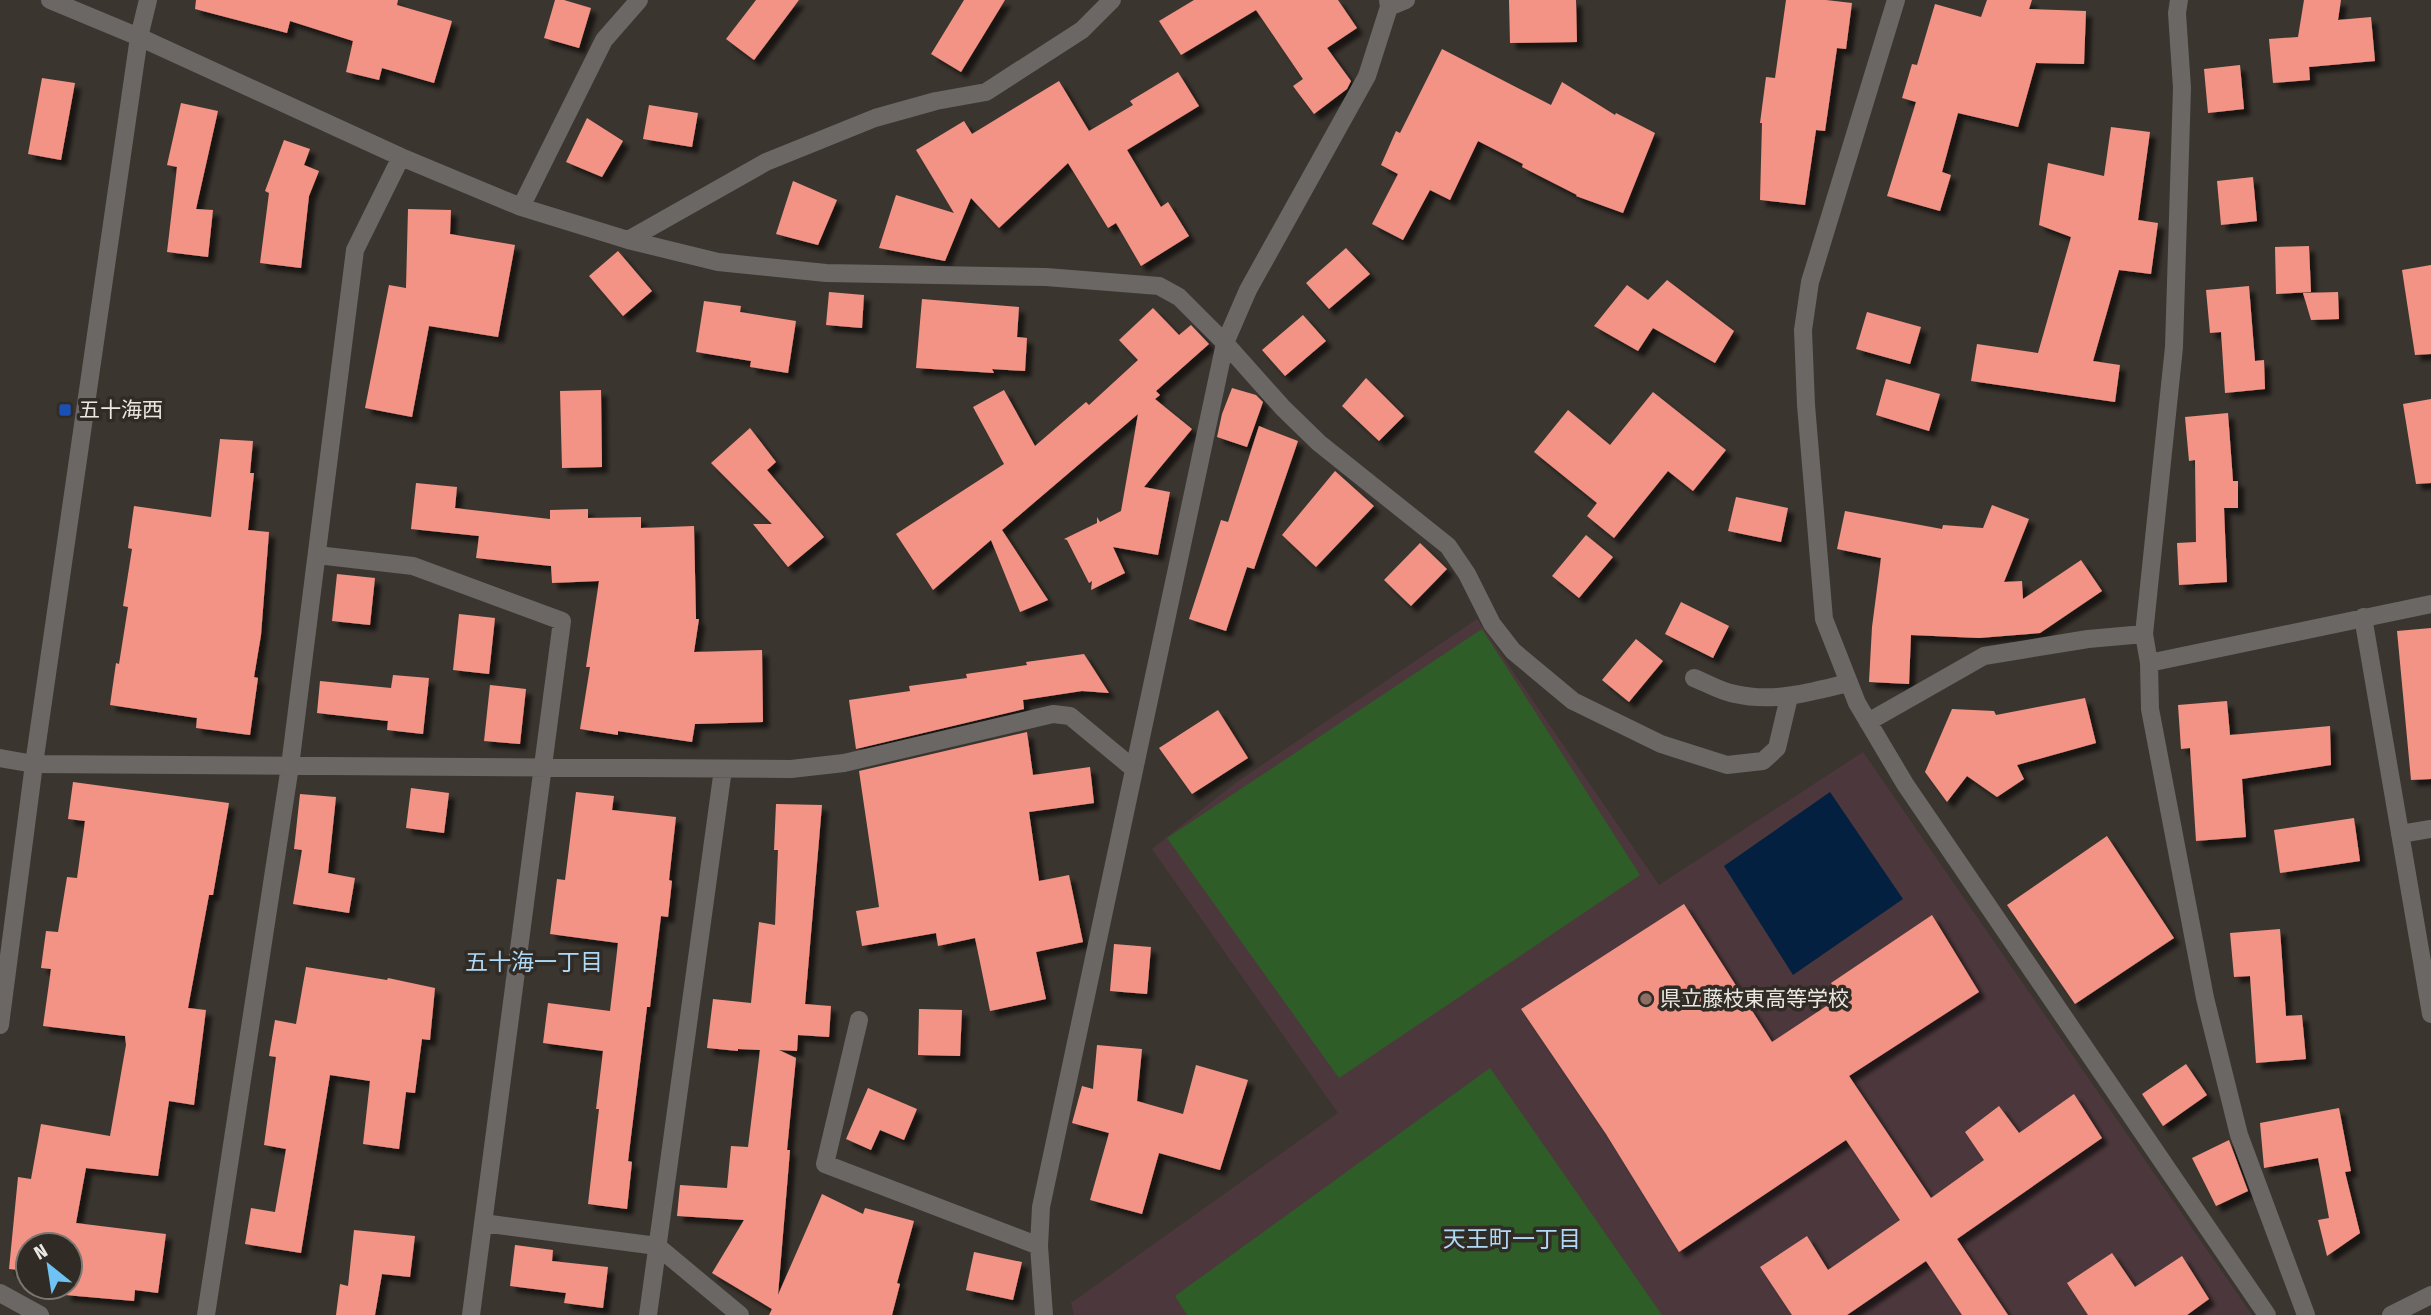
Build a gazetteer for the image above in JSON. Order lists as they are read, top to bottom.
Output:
{
  "districts": ["五十海一丁目", "天王町一丁目"],
  "places": {
    "transit": ["五十海西"],
    "other": ["県立藤枝東高等学校"]
  },
  "north": "top left"
}
